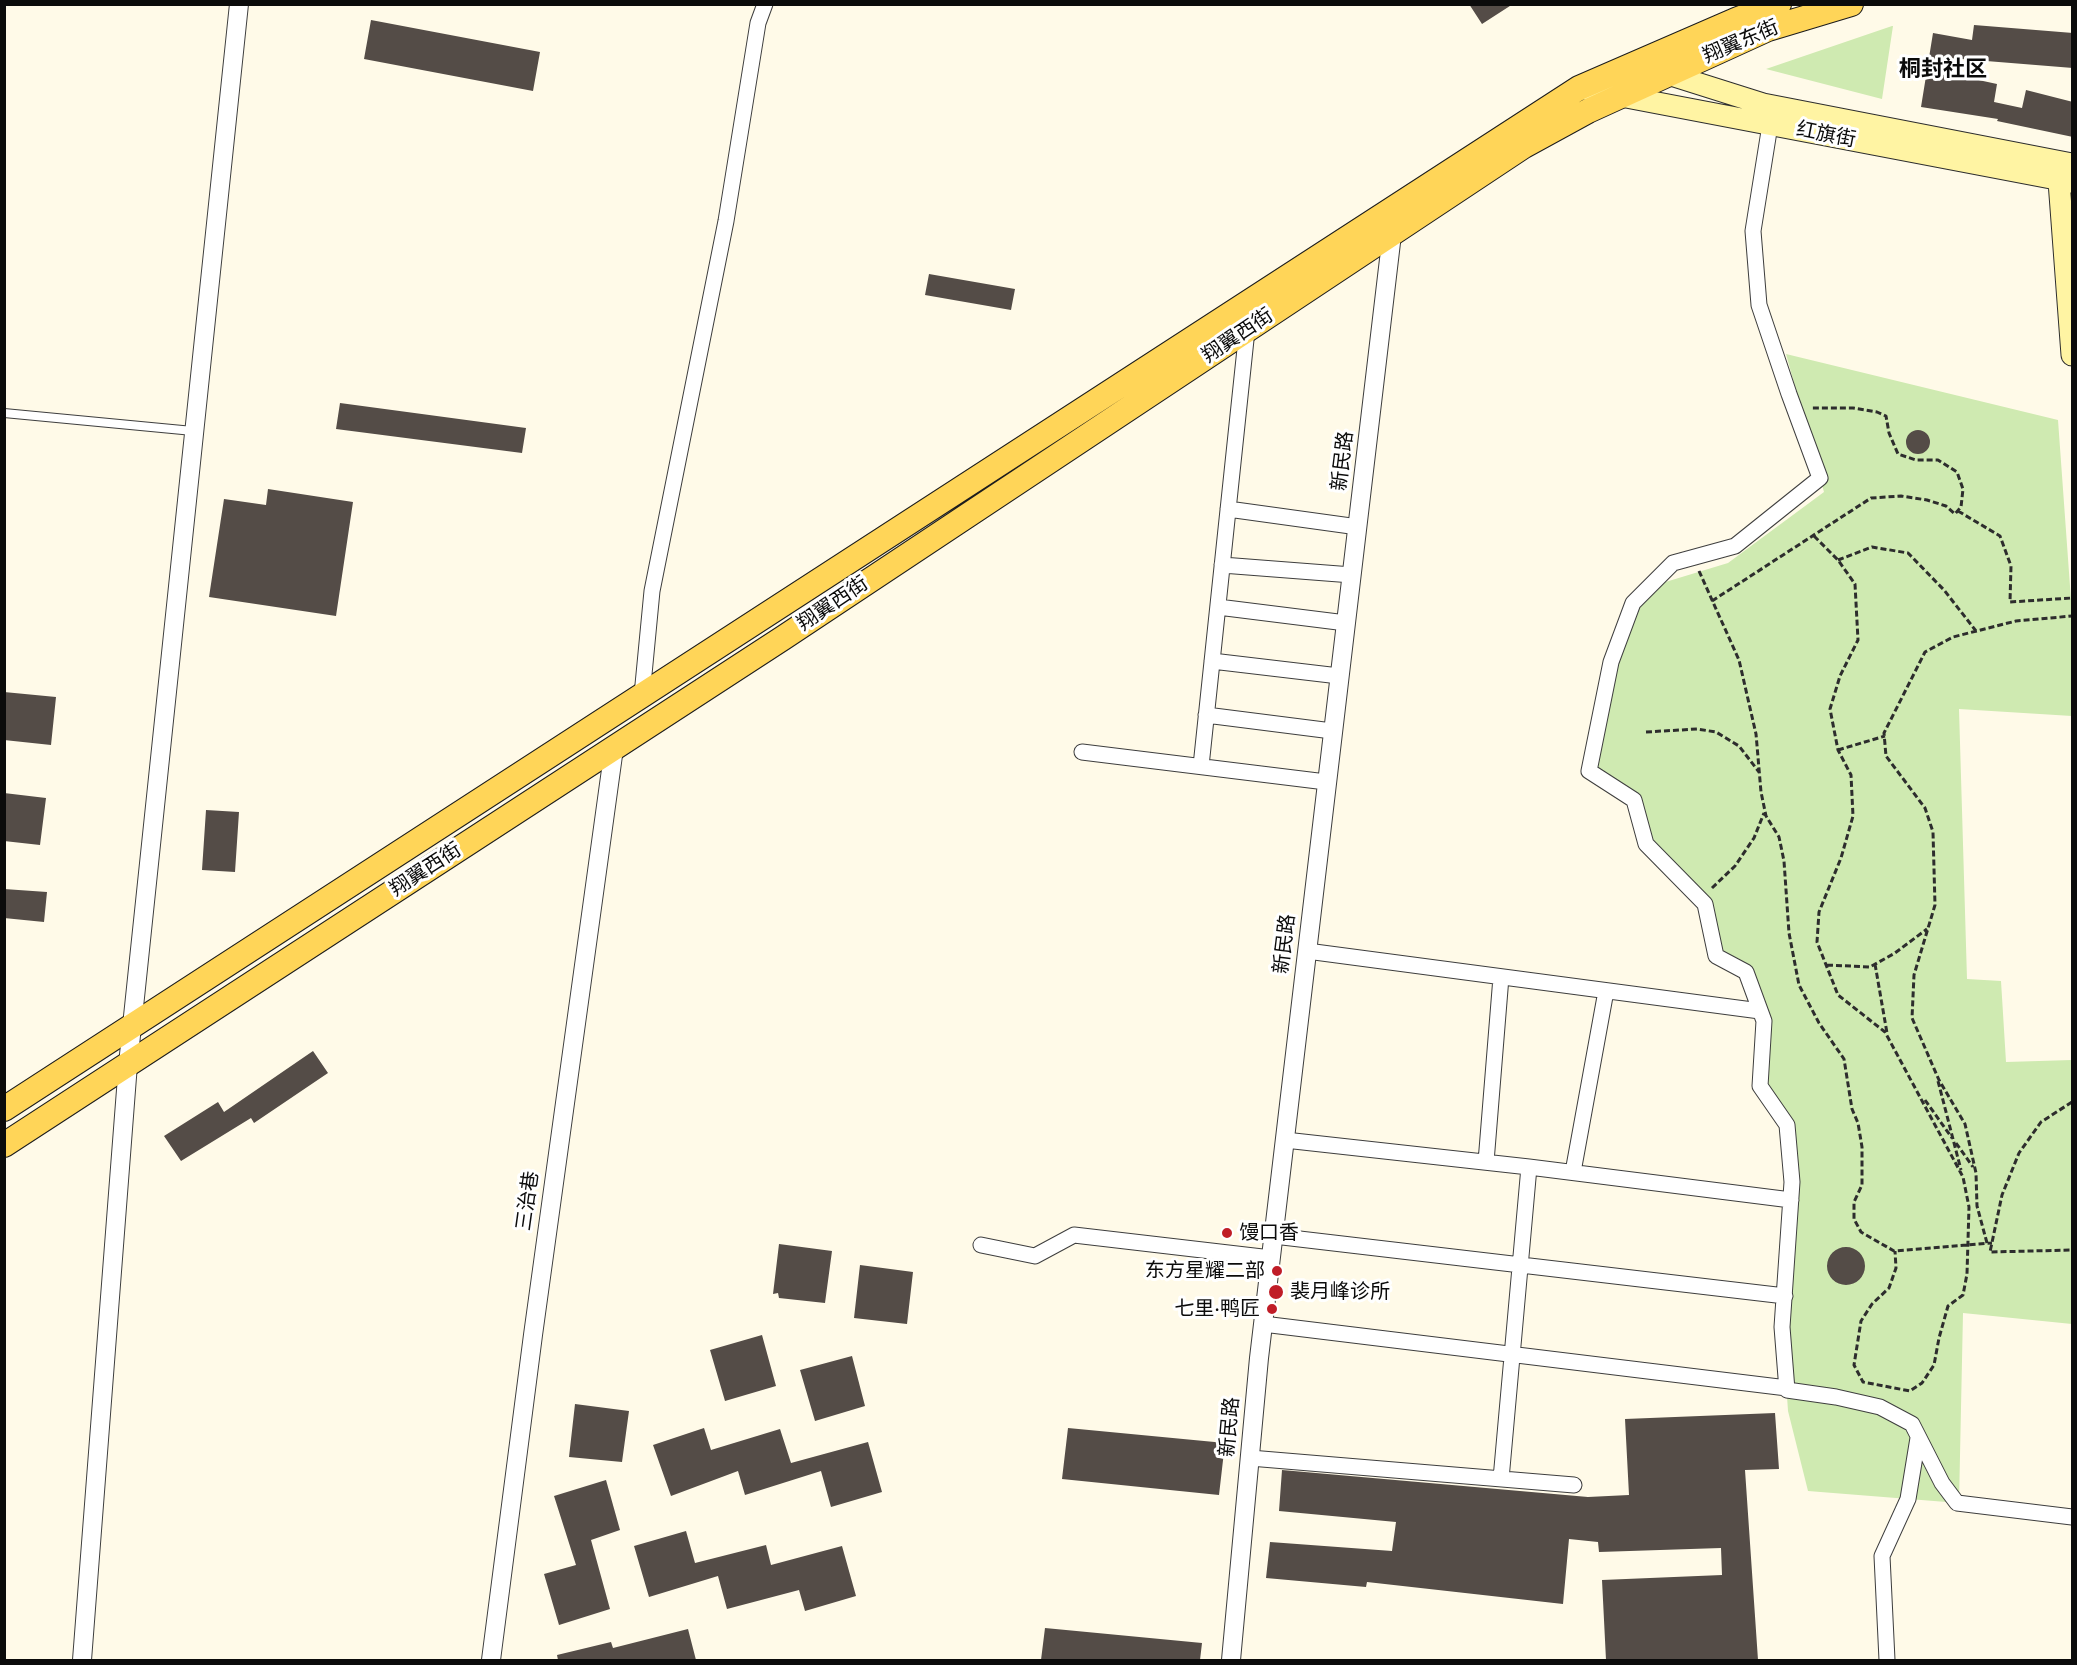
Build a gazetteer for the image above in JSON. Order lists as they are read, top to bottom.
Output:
{
  "streets": {
    "main road": ["翔翼东街", "红旗街", "翔翼西街"],
    "street": ["新民路", "三治巷"]
  },
  "crossings": [
    ["翔翼东街", "红旗街"],
    ["翔翼东街", "翔翼西街"],
    ["红旗街", "翔翼西街"],
    ["翔翼西街", "新民路"],
    ["翔翼西街", "三治巷"]
  ],
  "districts": ["桐封社区"],
  "places": [
    "馒口香",
    "东方星耀二部",
    "裴月峰诊所",
    "七里·鸭匠"
  ]
}
